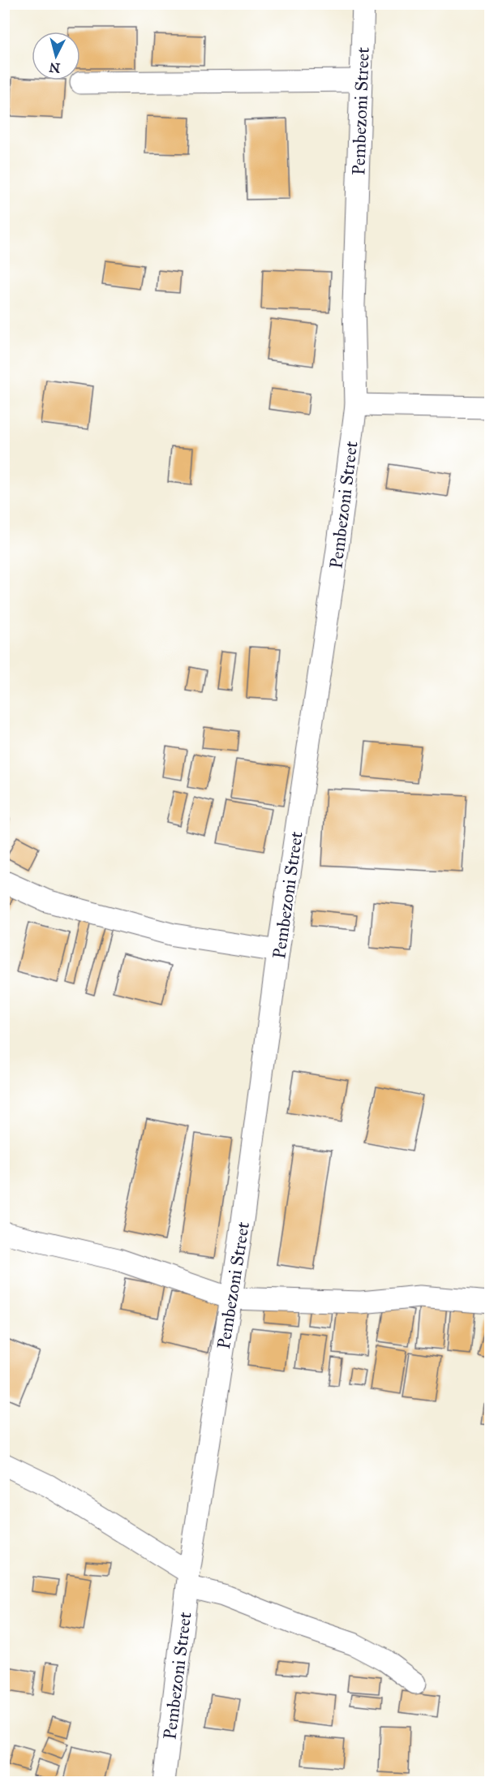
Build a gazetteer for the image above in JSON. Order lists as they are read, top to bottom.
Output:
{
  "streets": {
    "street": ["Pembezoni Street"]
  },
  "north": "bottom"
}
